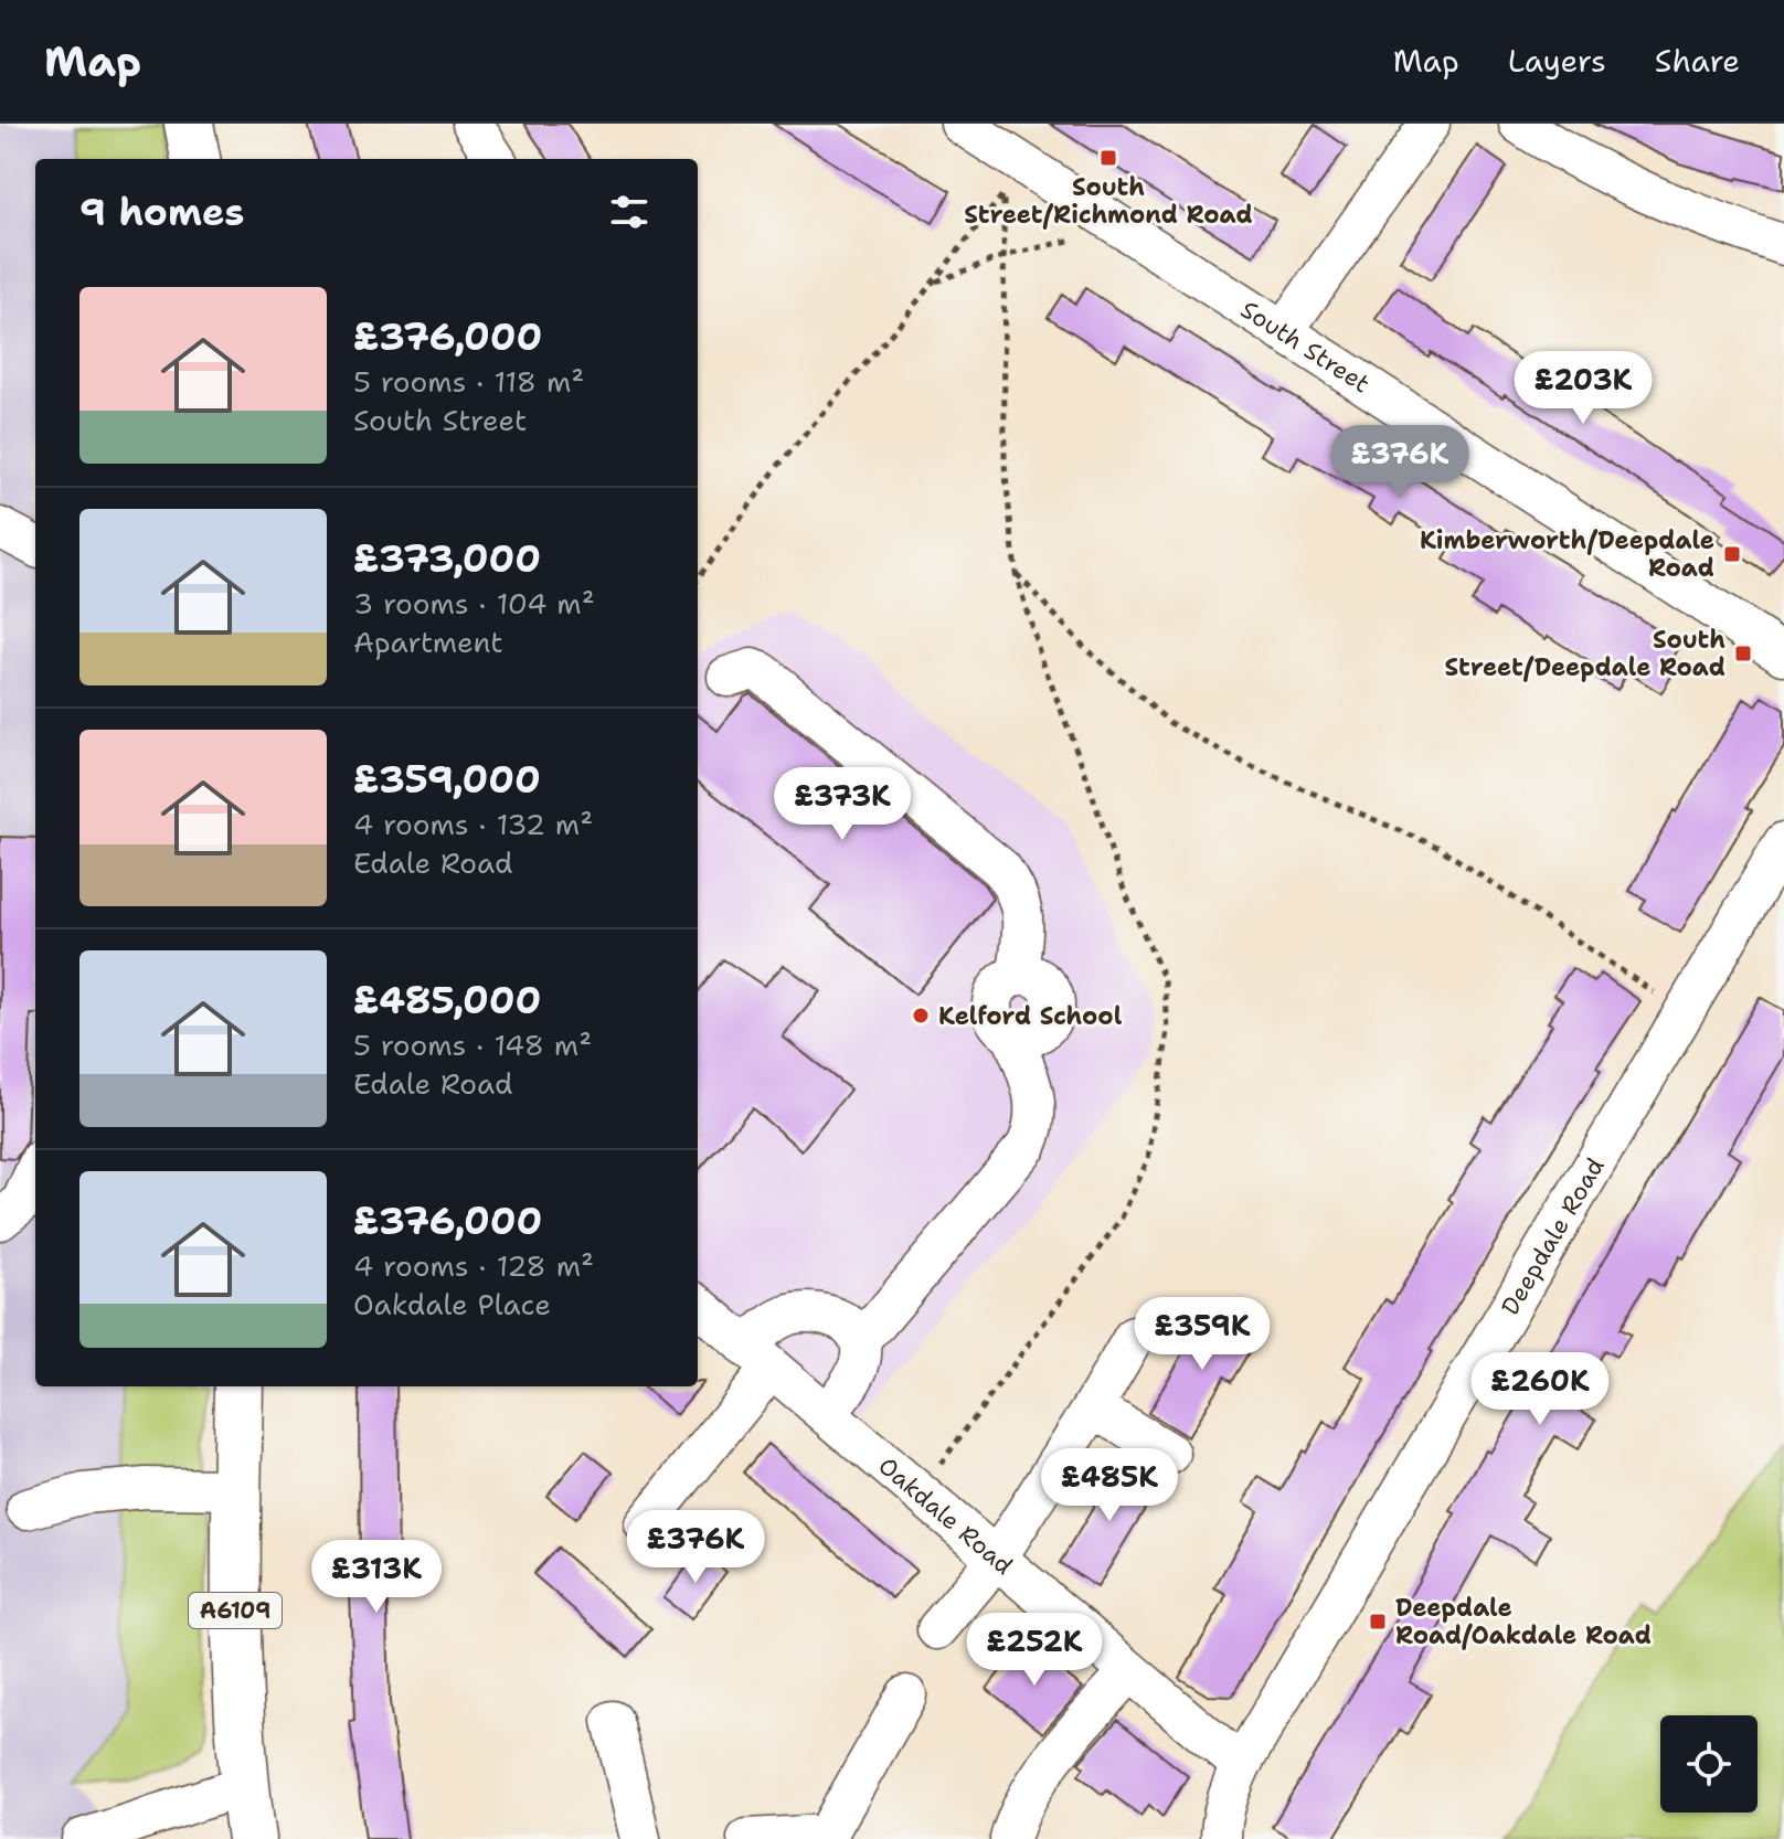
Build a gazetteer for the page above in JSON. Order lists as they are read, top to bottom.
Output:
{
  "streets": {
    "main road": ["A6109"],
    "street": ["South Street", "Deepdale Road", "Oakdale Road"]
  },
  "crossings": [
    ["Deepdale Road", "Oakdale Road"]
  ],
  "places": {
    "transit": [
      "South Street/Richmond Road",
      "Kimberworth/Deepdale Road",
      "South Street/Deepdale Road",
      "Deepdale Road/Oakdale Road"
    ],
    "other": ["Kelford School"]
  },
  "page": {
    "header": "Map",
    "nav": ["Map", "Layers", "Share"],
    "heading": "9 homes",
    "list": [
      {
        "name": "£376,000",
        "note": "5 rooms · 118 m² · South Street"
      },
      {
        "name": "£373,000",
        "note": "3 rooms · 104 m² · Apartment"
      },
      {
        "name": "£359,000",
        "note": "4 rooms · 132 m² · Edale Road"
      },
      {
        "name": "£485,000",
        "note": "5 rooms · 148 m² · Edale Road"
      },
      {
        "name": "£376,000",
        "note": "4 rooms · 128 m² · Oakdale Place"
      }
    ],
    "price": [
      "£203K",
      "£376K",
      "£373K",
      "£359K",
      "£260K",
      "£485K",
      "£376K",
      "£313K",
      "£252K"
    ]
  }
}
